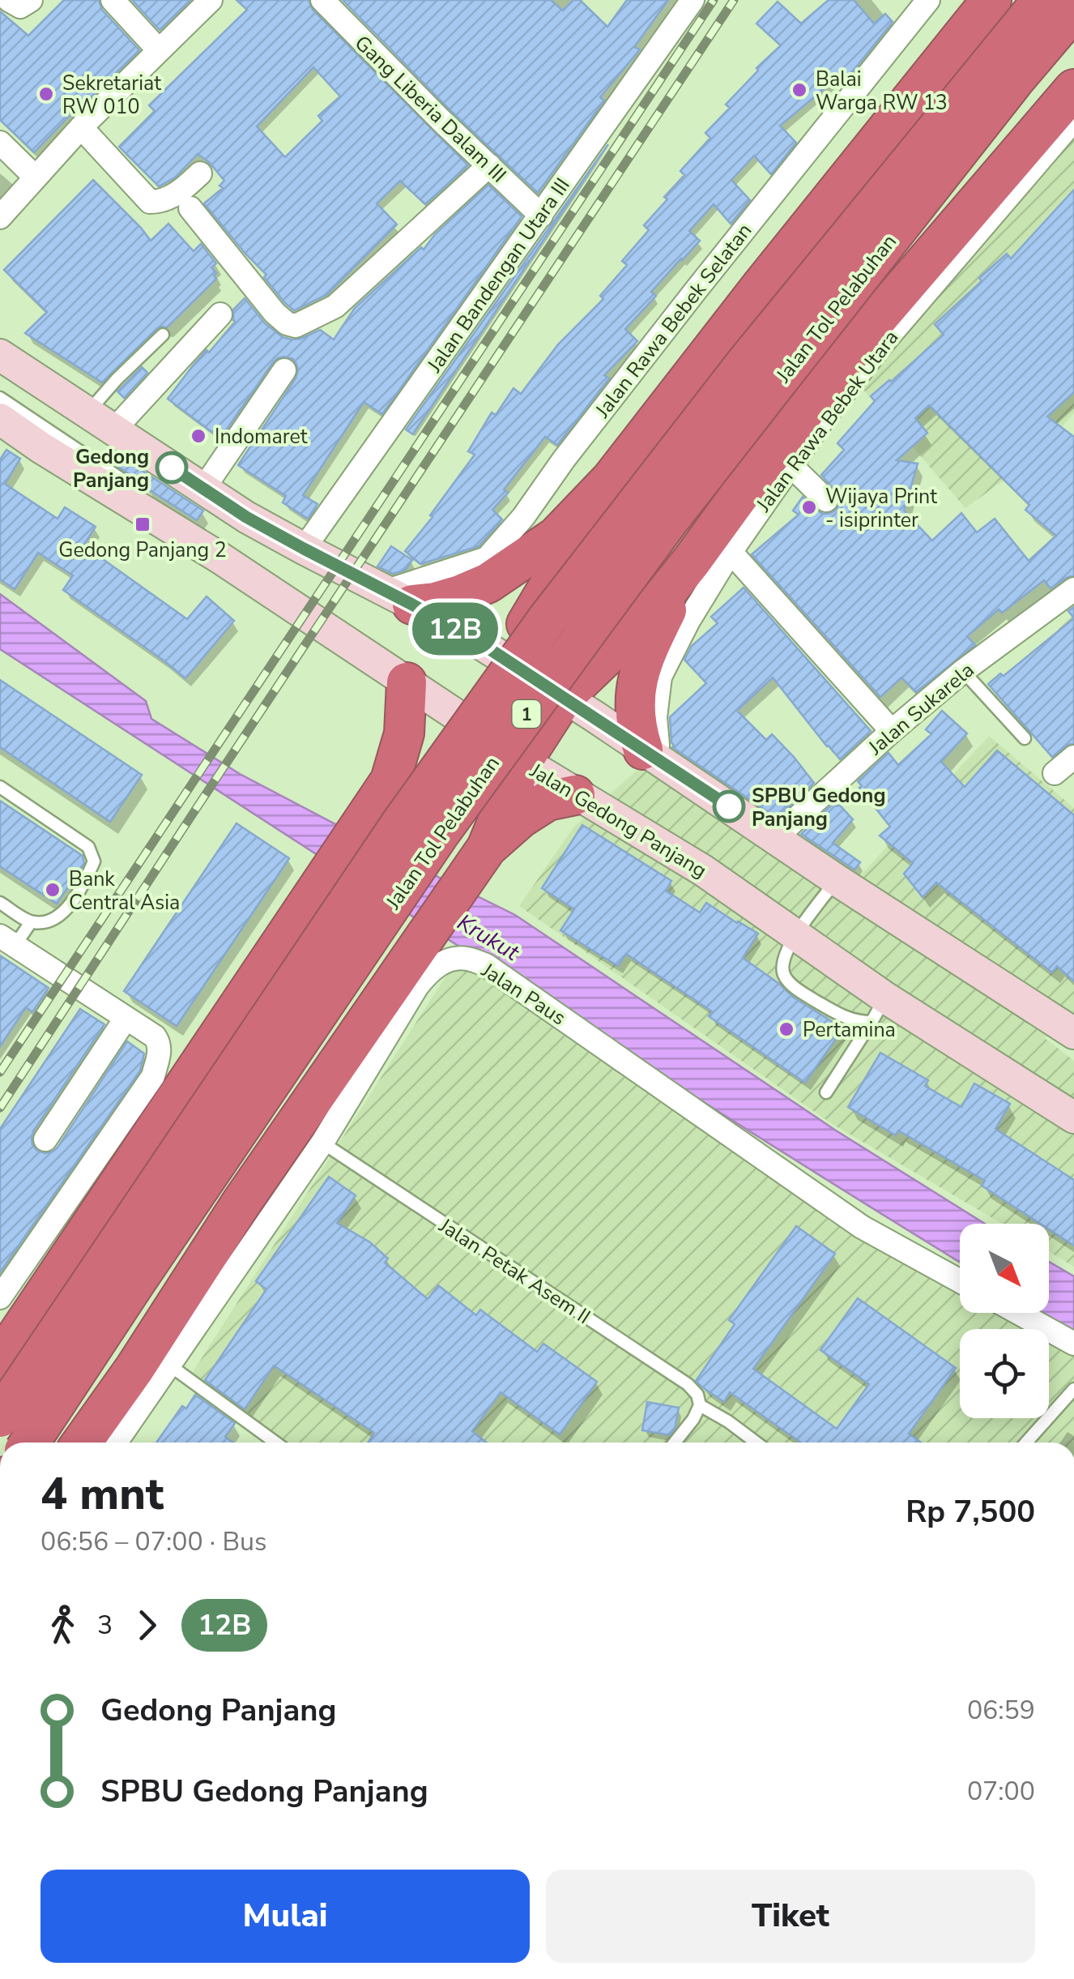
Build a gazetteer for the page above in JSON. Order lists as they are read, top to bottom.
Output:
{
  "streets": {
    "highway": ["Jalan Tol Pelabuhan", "1"],
    "main road": ["Jalan Gedong Panjang"],
    "street": [
      "Gang Liberia Dalam III",
      "Jalan Bandengan Utara III",
      "Jalan Rawa Bebek Selatan",
      "Jalan Rawa Bebek Utara",
      "Jalan Sukarela",
      "Jalan Paus"
    ],
    "lane": ["Jalan Petak Asem II"]
  },
  "crossings": [
    ["Gang Liberia Dalam III", "Jalan Bandengan Utara III"],
    ["Jalan Paus", "Jalan Petak Asem II"]
  ],
  "water": ["Krukut"],
  "places": {
    "other": [
      "Balai Warga RW 13",
      "Sekretariat RW 010",
      "Indomaret",
      "Gedong Panjang",
      "Wijaya Print - isiprinter",
      "SPBU Gedong Panjang",
      "Bank Central Asia",
      "Pertamina"
    ],
    "transit": ["Gedong Panjang 2"]
  },
  "lines": ["bus line 12B"],
  "north": "bottom right",
  "page": {
    "on_map": "12B",
    "heading": ["4 mnt", "06:56 – 07:00 · Bus", "Rp 7,500"],
    "legs": ["3", "12B"],
    "list": [
      {
        "name": "Gedong Panjang",
        "value": "06:59"
      },
      {
        "name": "SPBU Gedong Panjang",
        "value": "07:00"
      }
    ],
    "buttons": ["Mulai", "Tiket"]
  }
}
